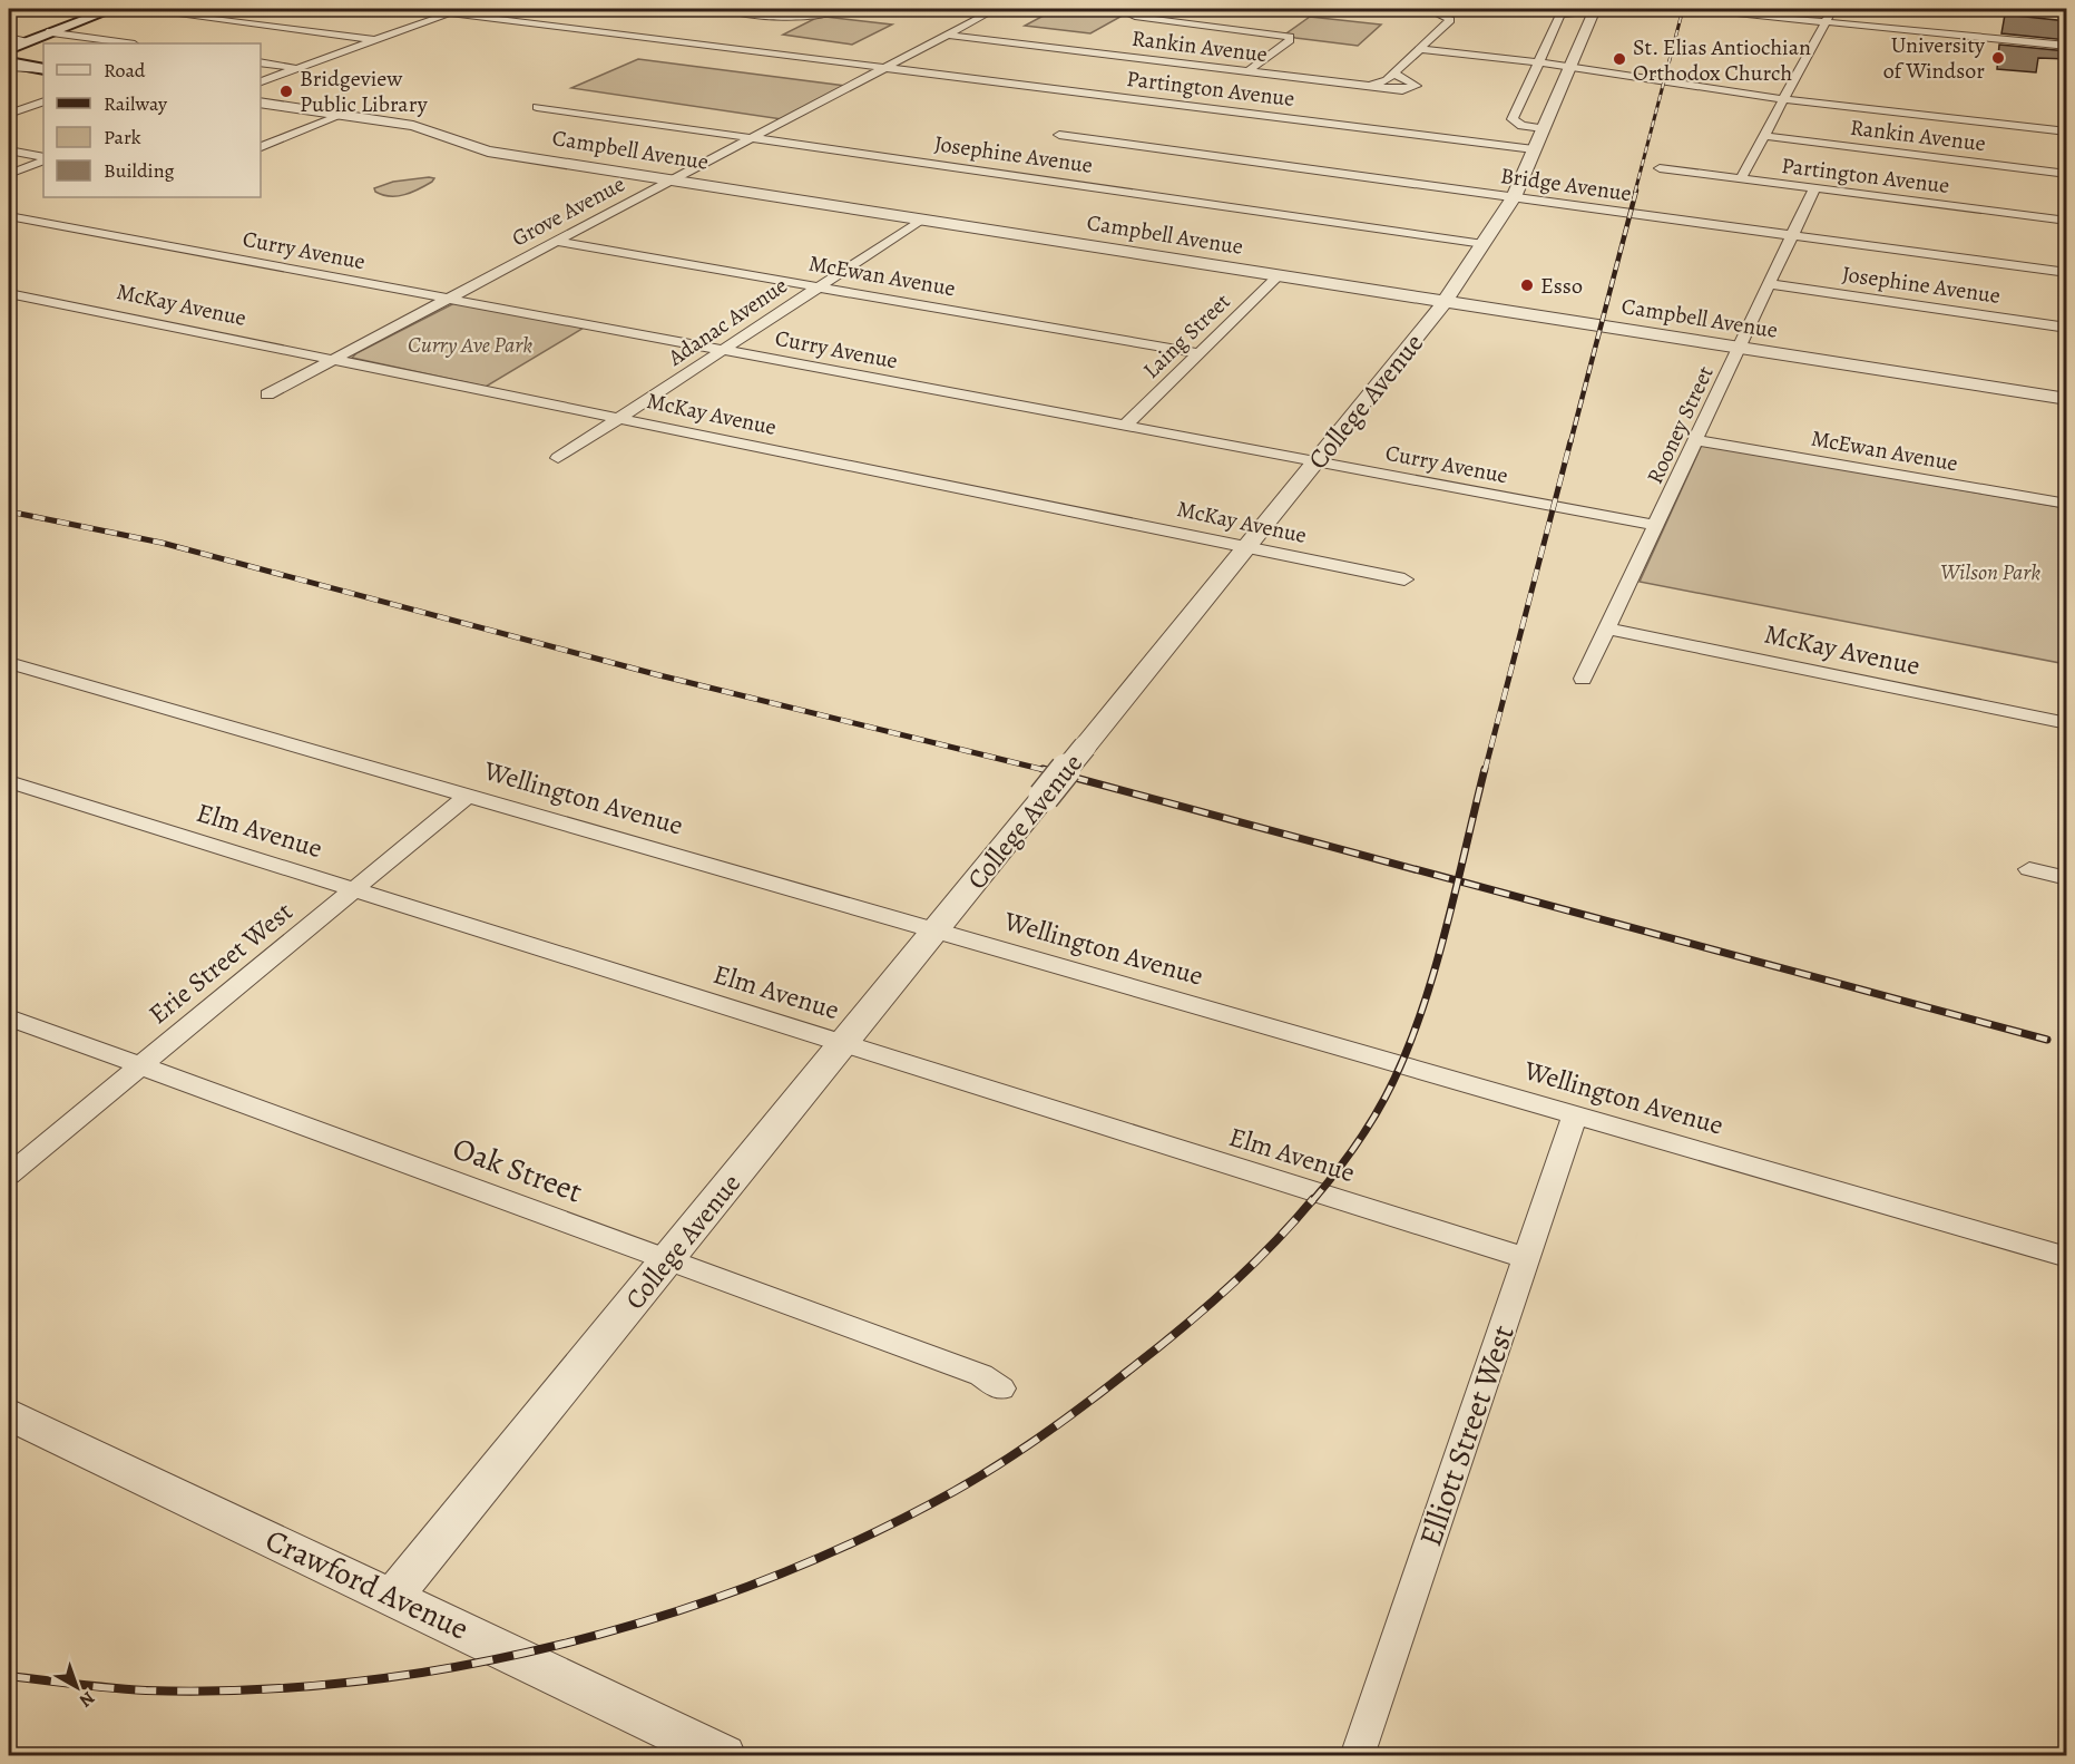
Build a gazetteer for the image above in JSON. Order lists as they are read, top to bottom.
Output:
{
  "streets": {
    "street": [
      "Rankin Avenue",
      "Partington Avenue",
      "Campbell Avenue",
      "Josephine Avenue",
      "Bridge Avenue",
      "Grove Avenue",
      "Curry Avenue",
      "McEwan Avenue",
      "McKay Avenue",
      "Adanac Avenue",
      "Laing Street",
      "College Avenue",
      "Rooney Street",
      "Wellington Avenue",
      "Elm Avenue",
      "Erie Street West",
      "Oak Street",
      "Elliott Street West",
      "Crawford Avenue"
    ]
  },
  "crossings": [
    ["Rankin Avenue", "Grove Avenue"],
    ["Partington Avenue", "Grove Avenue"],
    ["Partington Avenue", "College Avenue"],
    ["Partington Avenue", "Rooney Street"],
    ["Campbell Avenue", "Grove Avenue"],
    ["Campbell Avenue", "Adanac Avenue"],
    ["Campbell Avenue", "Laing Street"],
    ["Campbell Avenue", "College Avenue"],
    ["Campbell Avenue", "Rooney Street"],
    ["Josephine Avenue", "Grove Avenue"],
    ["Josephine Avenue", "College Avenue"],
    ["Josephine Avenue", "Rooney Street"],
    ["Bridge Avenue", "College Avenue"],
    ["Bridge Avenue", "Rooney Street"],
    ["Grove Avenue", "Curry Avenue"],
    ["Grove Avenue", "McEwan Avenue"],
    ["Grove Avenue", "McKay Avenue"],
    ["Curry Avenue", "Adanac Avenue"],
    ["Curry Avenue", "Laing Street"],
    ["Curry Avenue", "College Avenue"],
    ["Curry Avenue", "Rooney Street"],
    ["McEwan Avenue", "Adanac Avenue"],
    ["McEwan Avenue", "Laing Street"],
    ["McEwan Avenue", "Rooney Street"],
    ["McKay Avenue", "Adanac Avenue"],
    ["McKay Avenue", "College Avenue"],
    ["McKay Avenue", "Rooney Street"],
    ["College Avenue", "Wellington Avenue"],
    ["College Avenue", "Elm Avenue"],
    ["College Avenue", "Oak Street"],
    ["College Avenue", "Crawford Avenue"],
    ["Wellington Avenue", "Erie Street West"],
    ["Wellington Avenue", "Elliott Street West"],
    ["Elm Avenue", "Erie Street West"],
    ["Elm Avenue", "Elliott Street West"],
    ["Erie Street West", "Oak Street"]
  ],
  "parks": ["Curry Ave Park", "Wilson Park"],
  "places": [
    "University of Windsor",
    "St. Elias Antiochian Orthodox Church",
    "Bridgeview Public Library",
    "Esso"
  ],
  "legend": [
    "Road",
    "Railway",
    "Park",
    "Building"
  ],
  "north": "bottom right"
}
